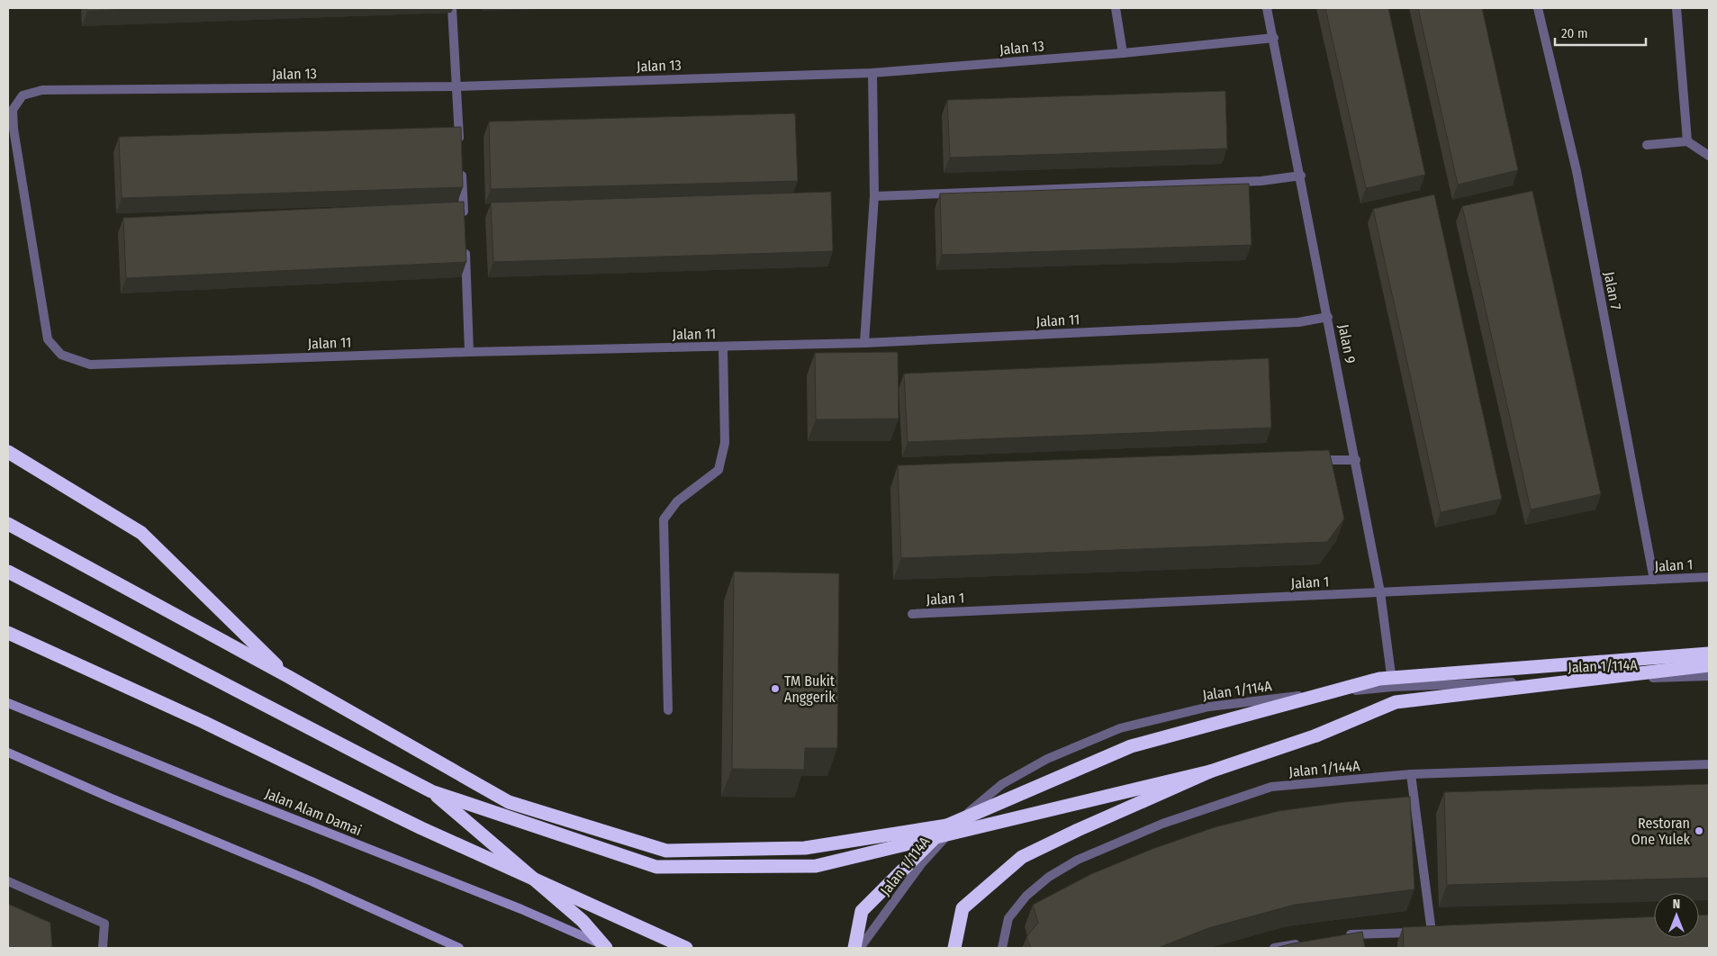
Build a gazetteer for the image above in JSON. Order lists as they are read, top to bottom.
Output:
{
  "streets": {
    "main road": ["Jalan Alam Damai"],
    "street": [
      "Jalan 13",
      "Jalan 7",
      "Jalan 11",
      "Jalan 9",
      "Jalan 1",
      "Jalan 1/114A",
      "Jalan 1/144A"
    ]
  },
  "crossings": [
    ["Jalan 13", "Jalan 11"],
    ["Jalan 13", "Jalan 9"],
    ["Jalan 7", "Jalan 1"],
    ["Jalan 11", "Jalan 9"],
    ["Jalan 9", "Jalan 1"],
    ["Jalan 9", "Jalan 1/114A"]
  ],
  "places": ["TM Bukit Anggerik", "Restoran One Yulek"],
  "scale_bar": "20 m",
  "north": "top"
}
